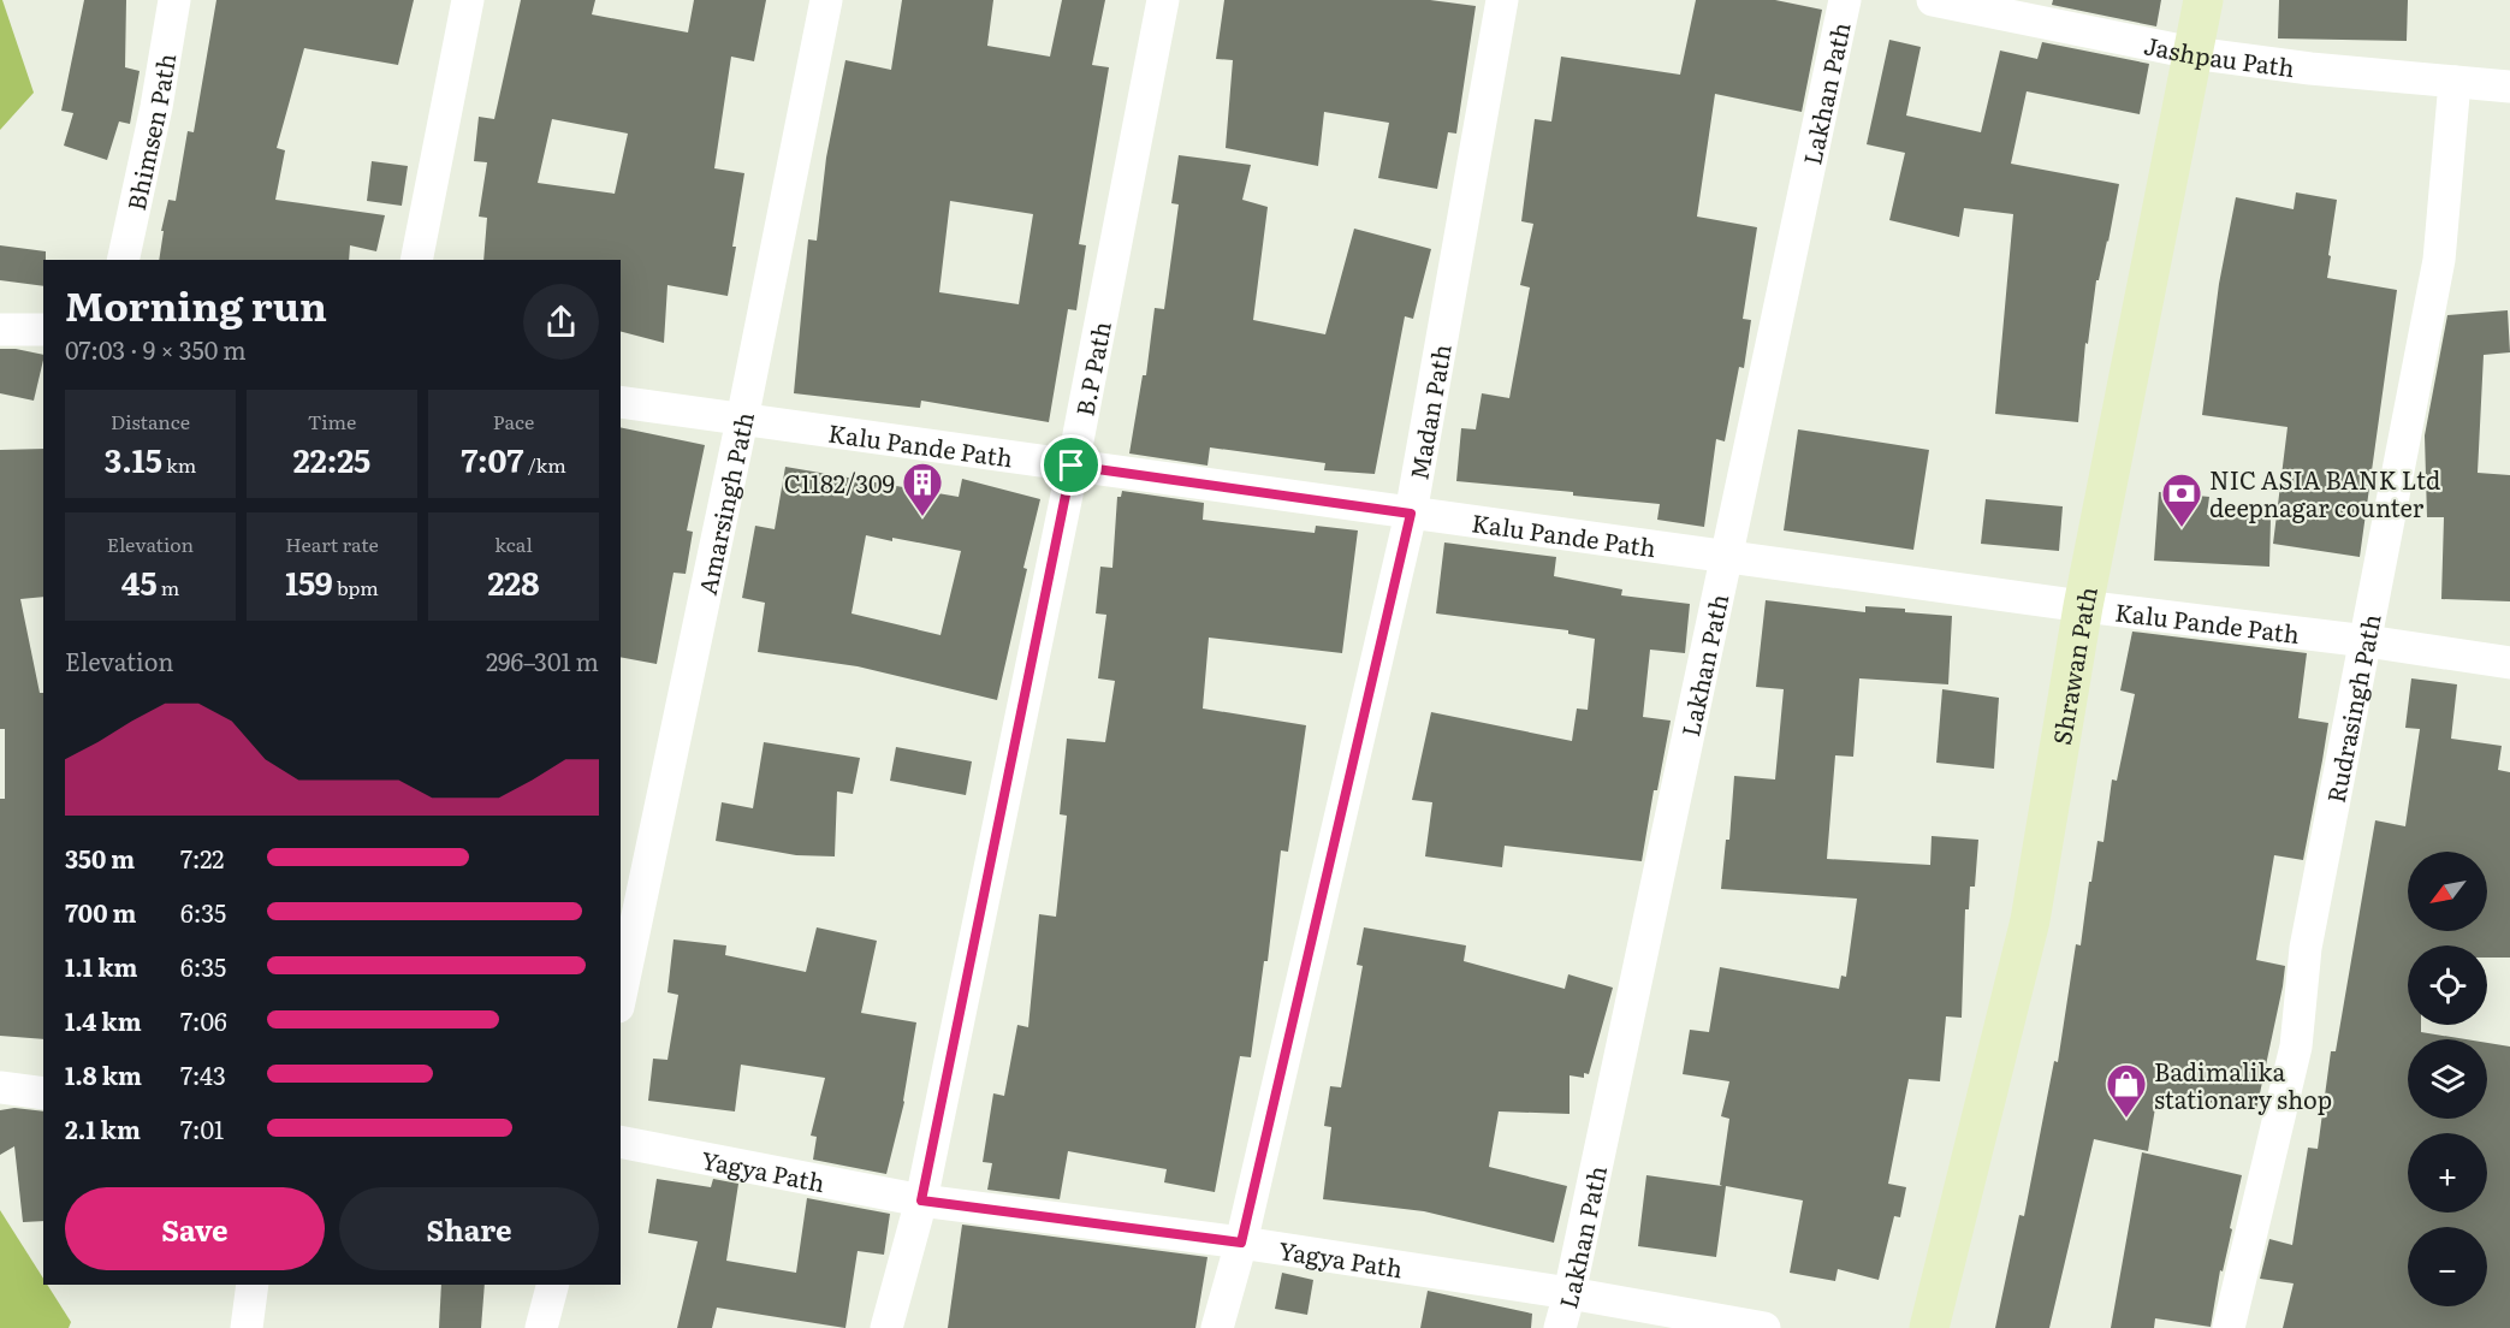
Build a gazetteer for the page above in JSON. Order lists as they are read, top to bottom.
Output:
{
  "streets": {
    "street": [
      "Jashpau Path",
      "Lakhan Path",
      "Bhimsen Path",
      "B.P Path",
      "Madan Path",
      "Kalu Pande Path",
      "Amarsingh Path",
      "Shrawan Path",
      "Rudrasingh Path",
      "Yagya Path"
    ]
  },
  "crossings": [
    ["Jashpau Path", "Shrawan Path"],
    ["Jashpau Path", "Rudrasingh Path"],
    ["Lakhan Path", "Kalu Pande Path"],
    ["Lakhan Path", "Yagya Path"],
    ["B.P Path", "Kalu Pande Path"],
    ["B.P Path", "Yagya Path"],
    ["Madan Path", "Kalu Pande Path"],
    ["Madan Path", "Yagya Path"],
    ["Kalu Pande Path", "Amarsingh Path"],
    ["Kalu Pande Path", "Shrawan Path"],
    ["Kalu Pande Path", "Rudrasingh Path"]
  ],
  "places": {
    "building": ["C1182/309"],
    "bank": ["NIC ASIA BANK Ltd deepnagar counter"],
    "shop": ["Badimalika stationary shop"]
  },
  "north": "bottom left",
  "page": {
    "heading": ["Morning run", "07:03 · 9 × 350 m"],
    "stats": [
      ["Distance", "3.15 km"],
      ["Time", "22:25"],
      ["Pace", "7:07 /km"],
      ["Elevation", "45 m"],
      ["Heart rate", "159 bpm"],
      ["kcal", "228"]
    ],
    "chart": ["Elevation", "296–301 m"],
    "list": [
      {
        "name": "350 m",
        "note": "7:22"
      },
      {
        "name": "700 m",
        "note": "6:35"
      },
      {
        "name": "1.1 km",
        "note": "6:35"
      },
      {
        "name": "1.4 km",
        "note": "7:06"
      },
      {
        "name": "1.8 km",
        "note": "7:43"
      },
      {
        "name": "2.1 km",
        "note": "7:01"
      }
    ],
    "map_buttons": ["+", "−"],
    "buttons": ["Save", "Share"]
  }
}
